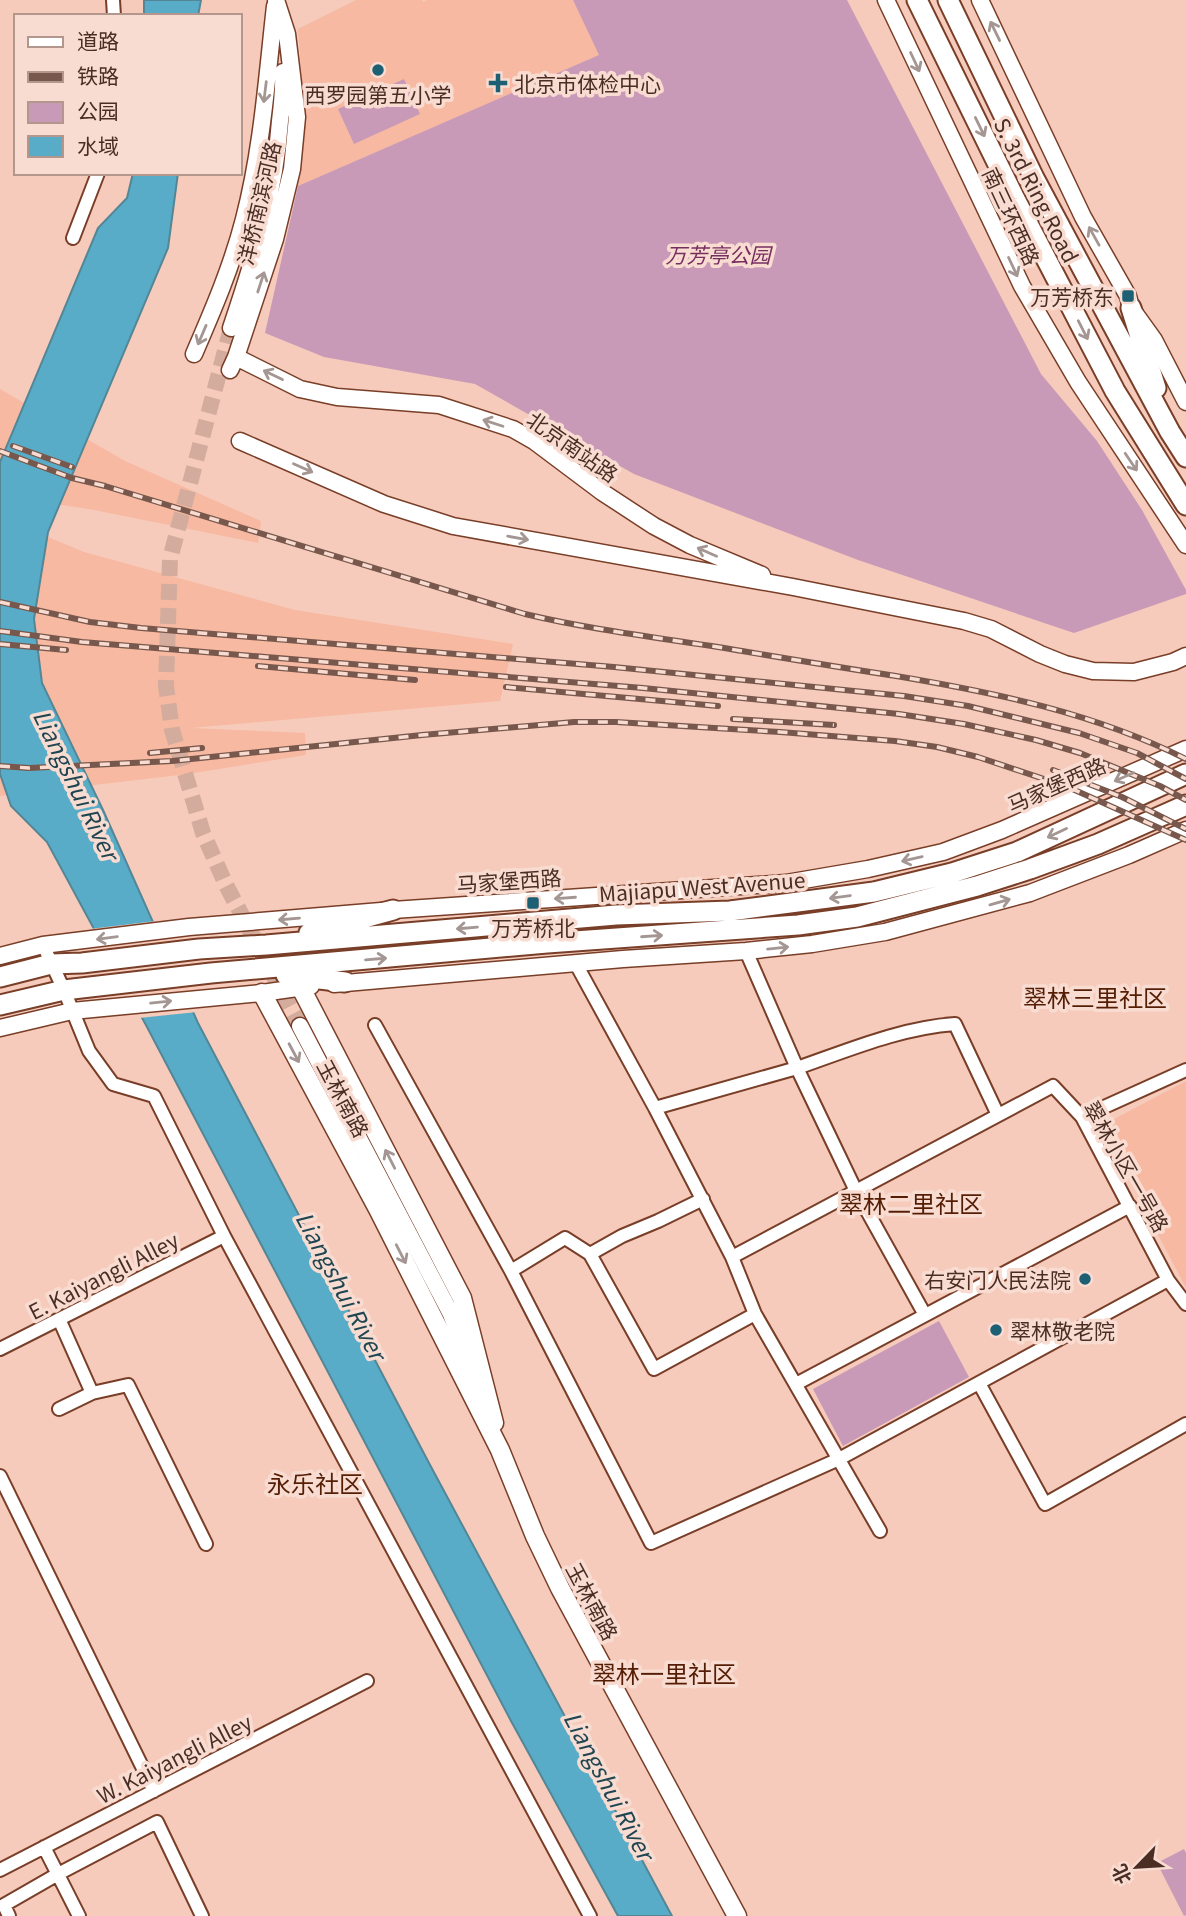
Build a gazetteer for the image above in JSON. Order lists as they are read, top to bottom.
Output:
{
  "streets": {
    "main road": ["S. 3rd Ring Road", "Majiapu West Avenue", "玉林南路"],
    "street": [
      "洋桥南滨河路",
      "南三环西路",
      "北京南站路",
      "马家堡西路",
      "翠林小区一号路",
      "E. Kaiyangli Alley",
      "W. Kaiyangli Alley"
    ]
  },
  "crossings": [
    ["洋桥南滨河路", "北京南站路"]
  ],
  "districts": [
    "翠林三里社区",
    "翠林二里社区",
    "永乐社区",
    "翠林一里社区"
  ],
  "water": ["Liangshui River"],
  "parks": ["万芳亭公园"],
  "places": {
    "other": ["西罗园第五小学", "右安门人民法院", "翠林敬老院"],
    "health": ["北京市体检中心"],
    "transit": ["万芳桥东", "万芳桥北"]
  },
  "legend": [
    "道路",
    "铁路",
    "公园",
    "水域"
  ],
  "north": "bottom left"
}
